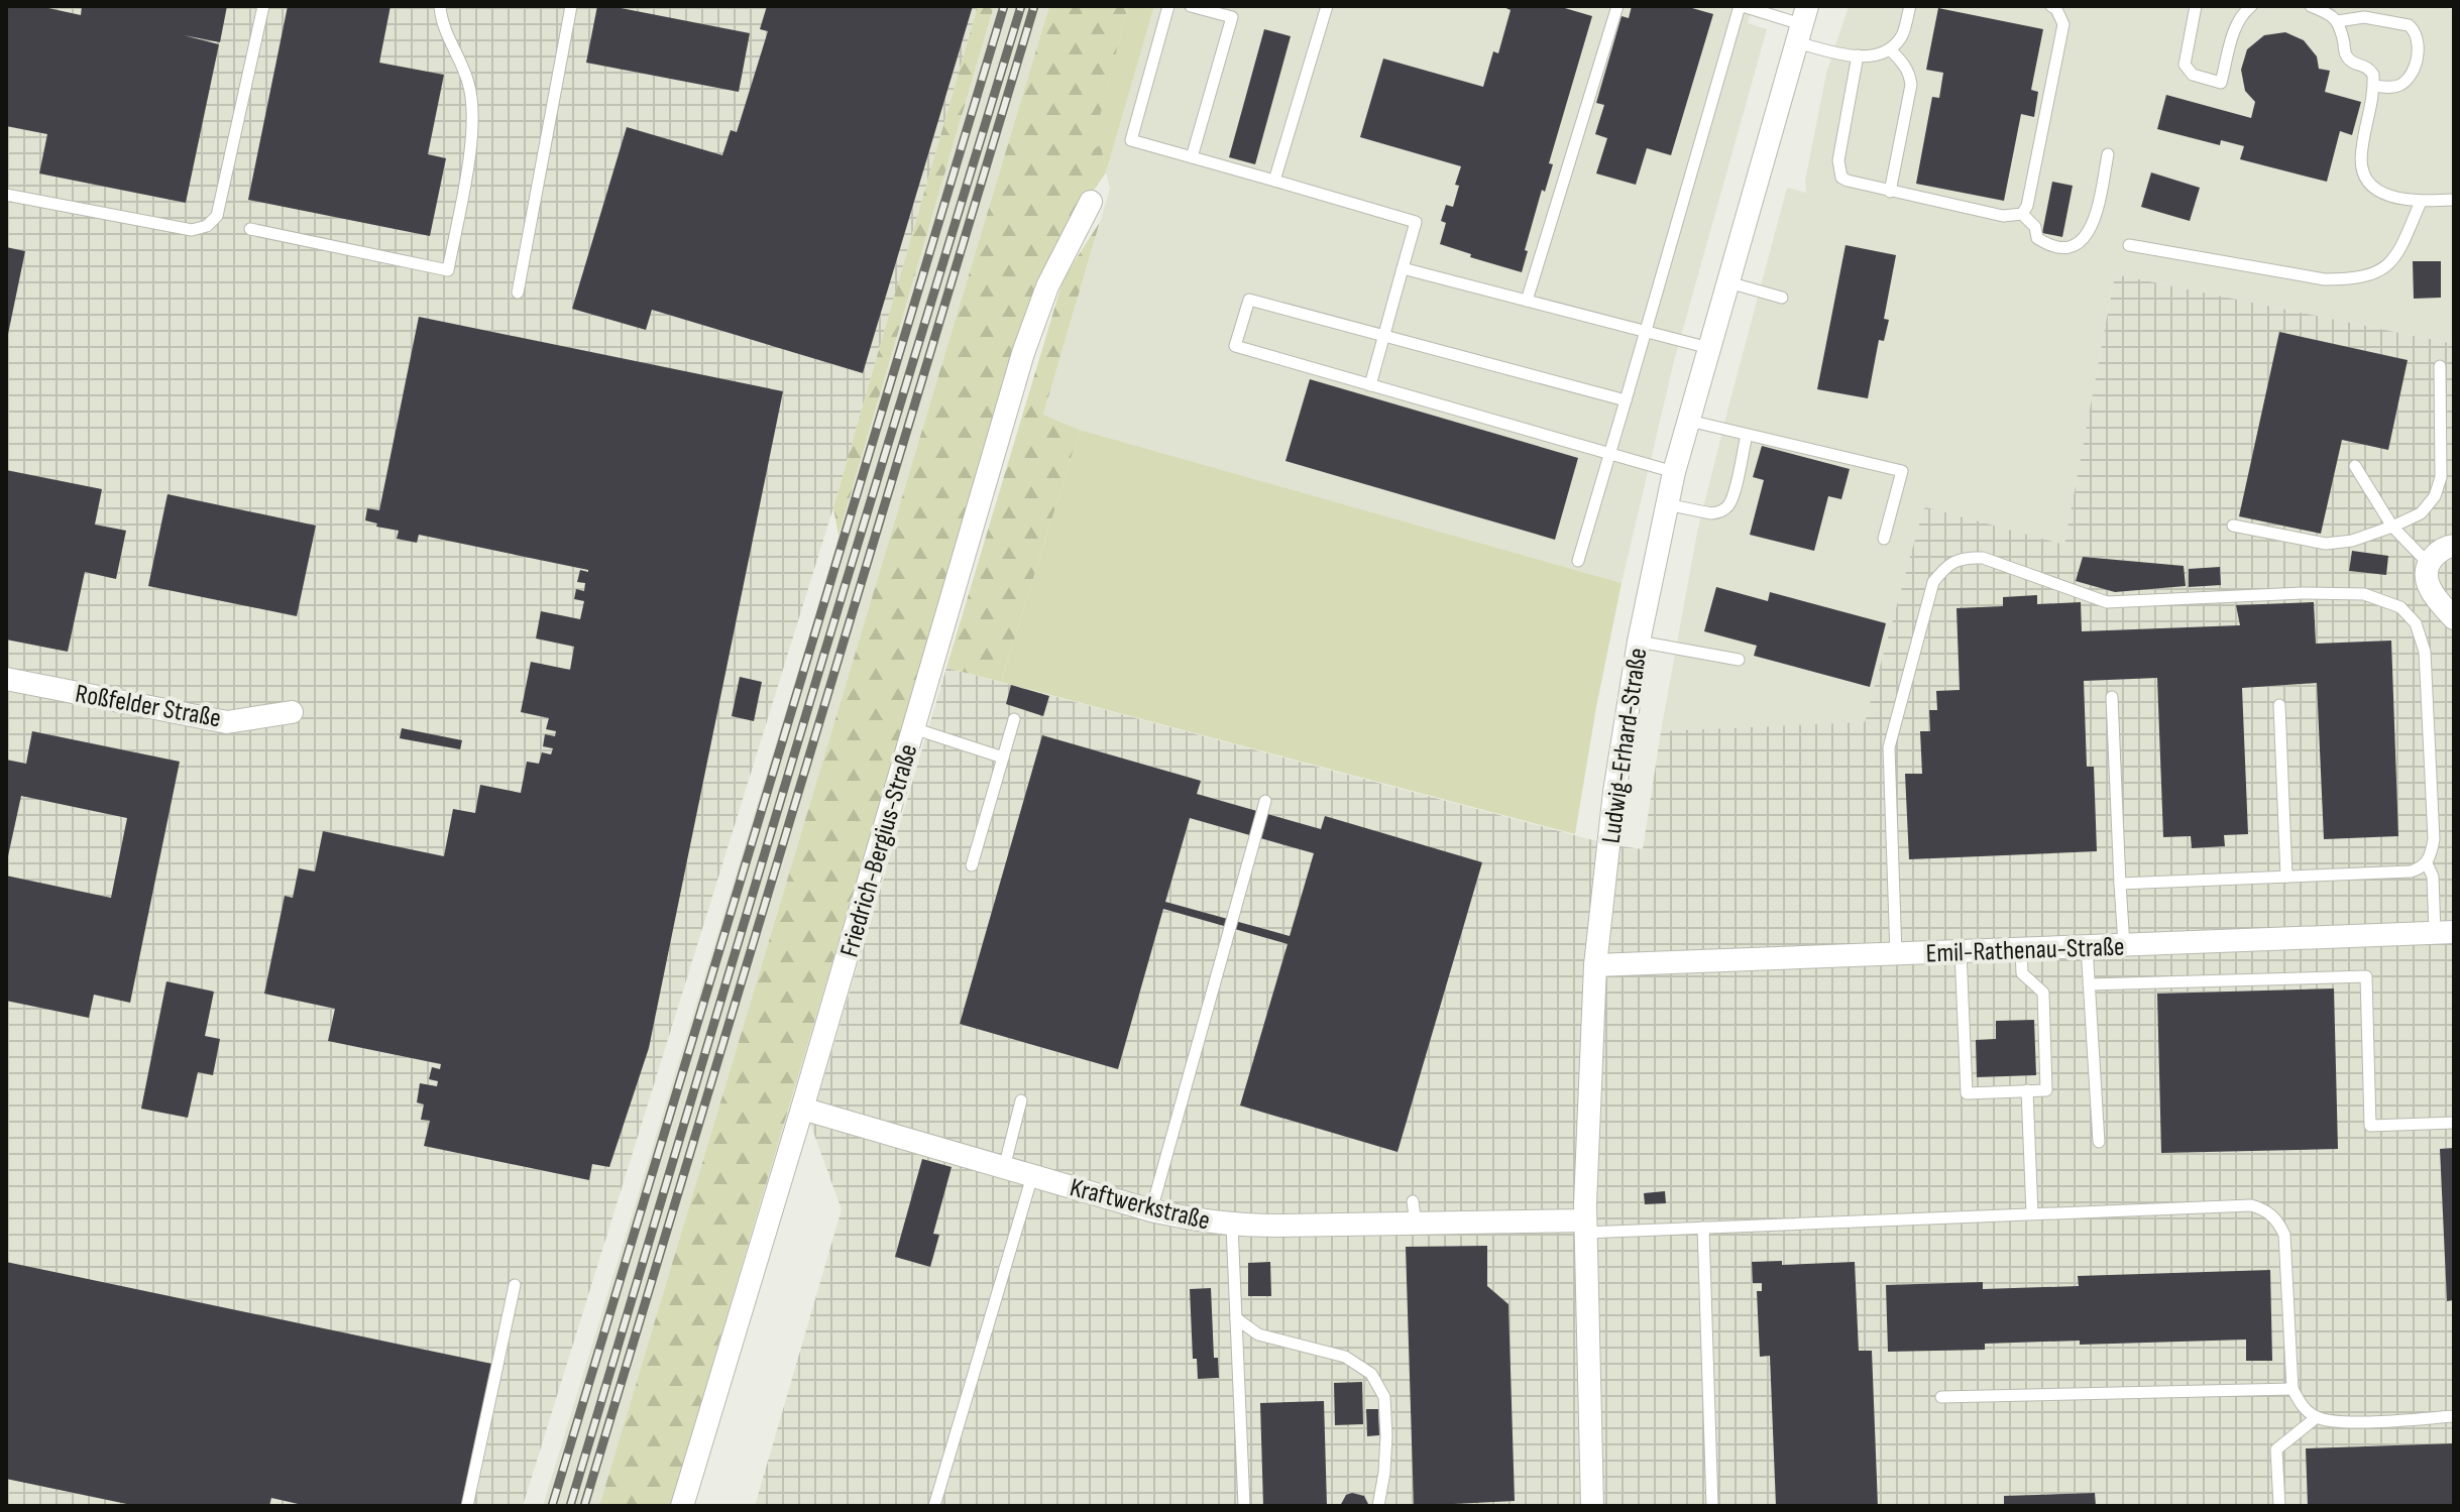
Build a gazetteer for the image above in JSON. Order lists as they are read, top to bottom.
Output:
{
  "streets": {
    "street": [
      "Roßfelder Straße",
      "Ludwig-Erhard-Straße",
      "Friedrich-Bergius-Straße",
      "Emil-Rathenau-Straße",
      "Kraftwerkstraße"
    ]
  },
  "crossings": [
    ["Ludwig-Erhard-Straße", "Emil-Rathenau-Straße"],
    ["Ludwig-Erhard-Straße", "Kraftwerkstraße"],
    ["Friedrich-Bergius-Straße", "Kraftwerkstraße"]
  ]
}
